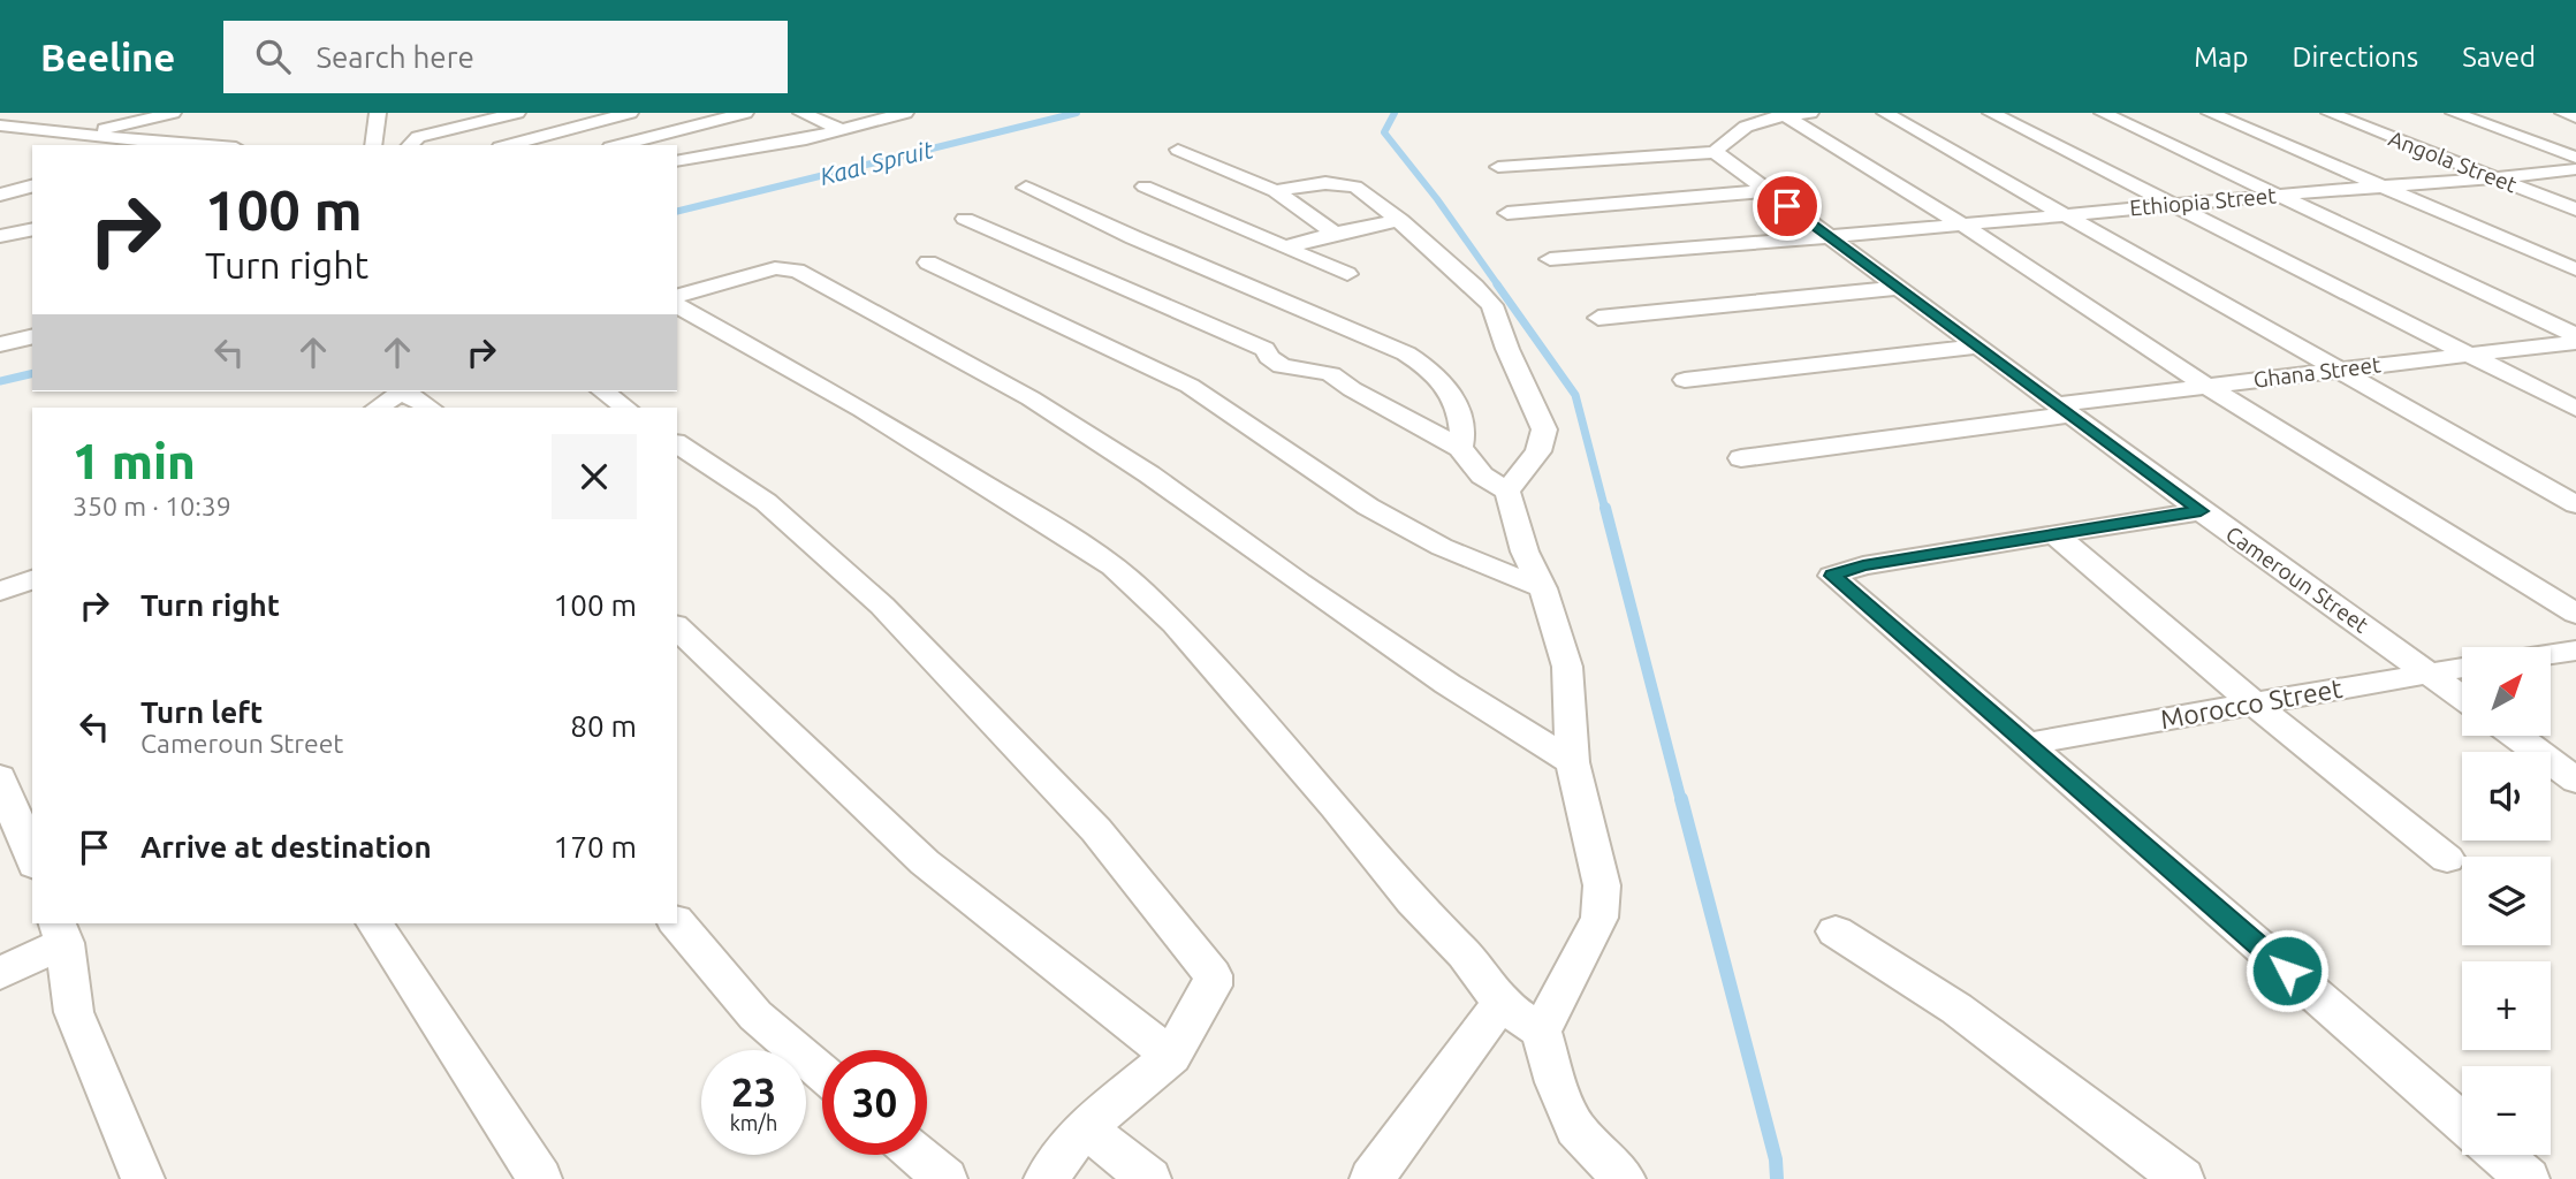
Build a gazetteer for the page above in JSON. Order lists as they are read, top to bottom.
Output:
{
  "streets": {
    "street": [
      "Angola Street",
      "Ethiopia Street",
      "Ghana Street",
      "Cameroun Street",
      "Morocco Street"
    ]
  },
  "crossings": [
    ["Angola Street", "Ethiopia Street"],
    ["Ethiopia Street", "Cameroun Street"],
    ["Ghana Street", "Cameroun Street"],
    ["Cameroun Street", "Morocco Street"]
  ],
  "water": ["Kaal Spruit"],
  "north": "top right",
  "page": {
    "header": "Beeline",
    "search": "Search here",
    "nav": ["Map", "Directions", "Saved"],
    "turn": ["100 m", "Turn right"],
    "heading": ["1 min", "350 m · 10:39"],
    "list": [
      {
        "name": "Turn right",
        "value": "100 m"
      },
      {
        "name": "Turn left",
        "note": "Cameroun Street",
        "value": "80 m"
      },
      {
        "name": "Arrive at destination",
        "value": "170 m"
      }
    ],
    "map_buttons": ["+", "−"],
    "speed": "23 km/h",
    "limit": "30"
  }
}
